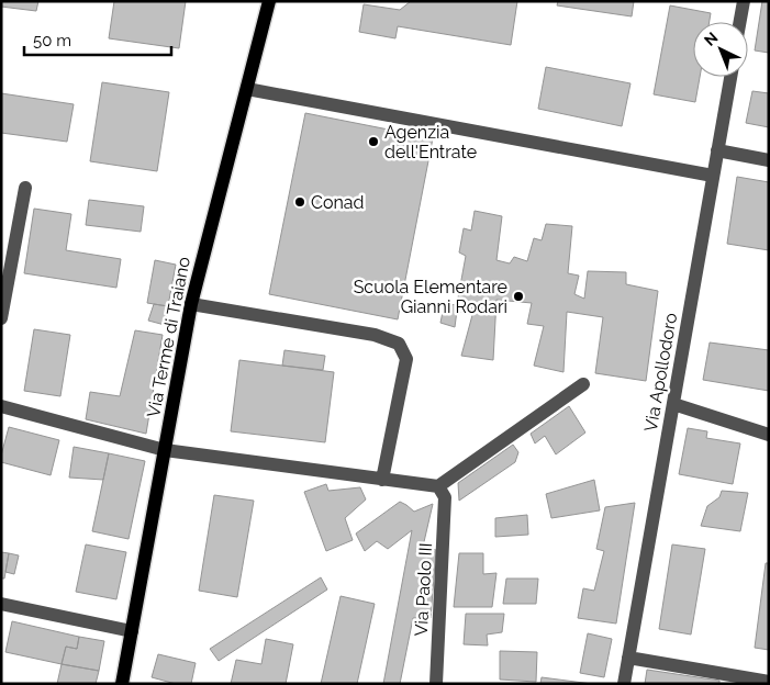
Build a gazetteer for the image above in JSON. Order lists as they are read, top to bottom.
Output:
{
  "streets": {
    "main road": ["Via Terme di Traiano"],
    "street": ["Via Apollodoro", "Via Paolo III"]
  },
  "places": ["Agenzia dell'Entrate", "Conad", "Scuola Elementare Gianni Rodari"],
  "scale_bar": "50 m",
  "north": "top left"
}
